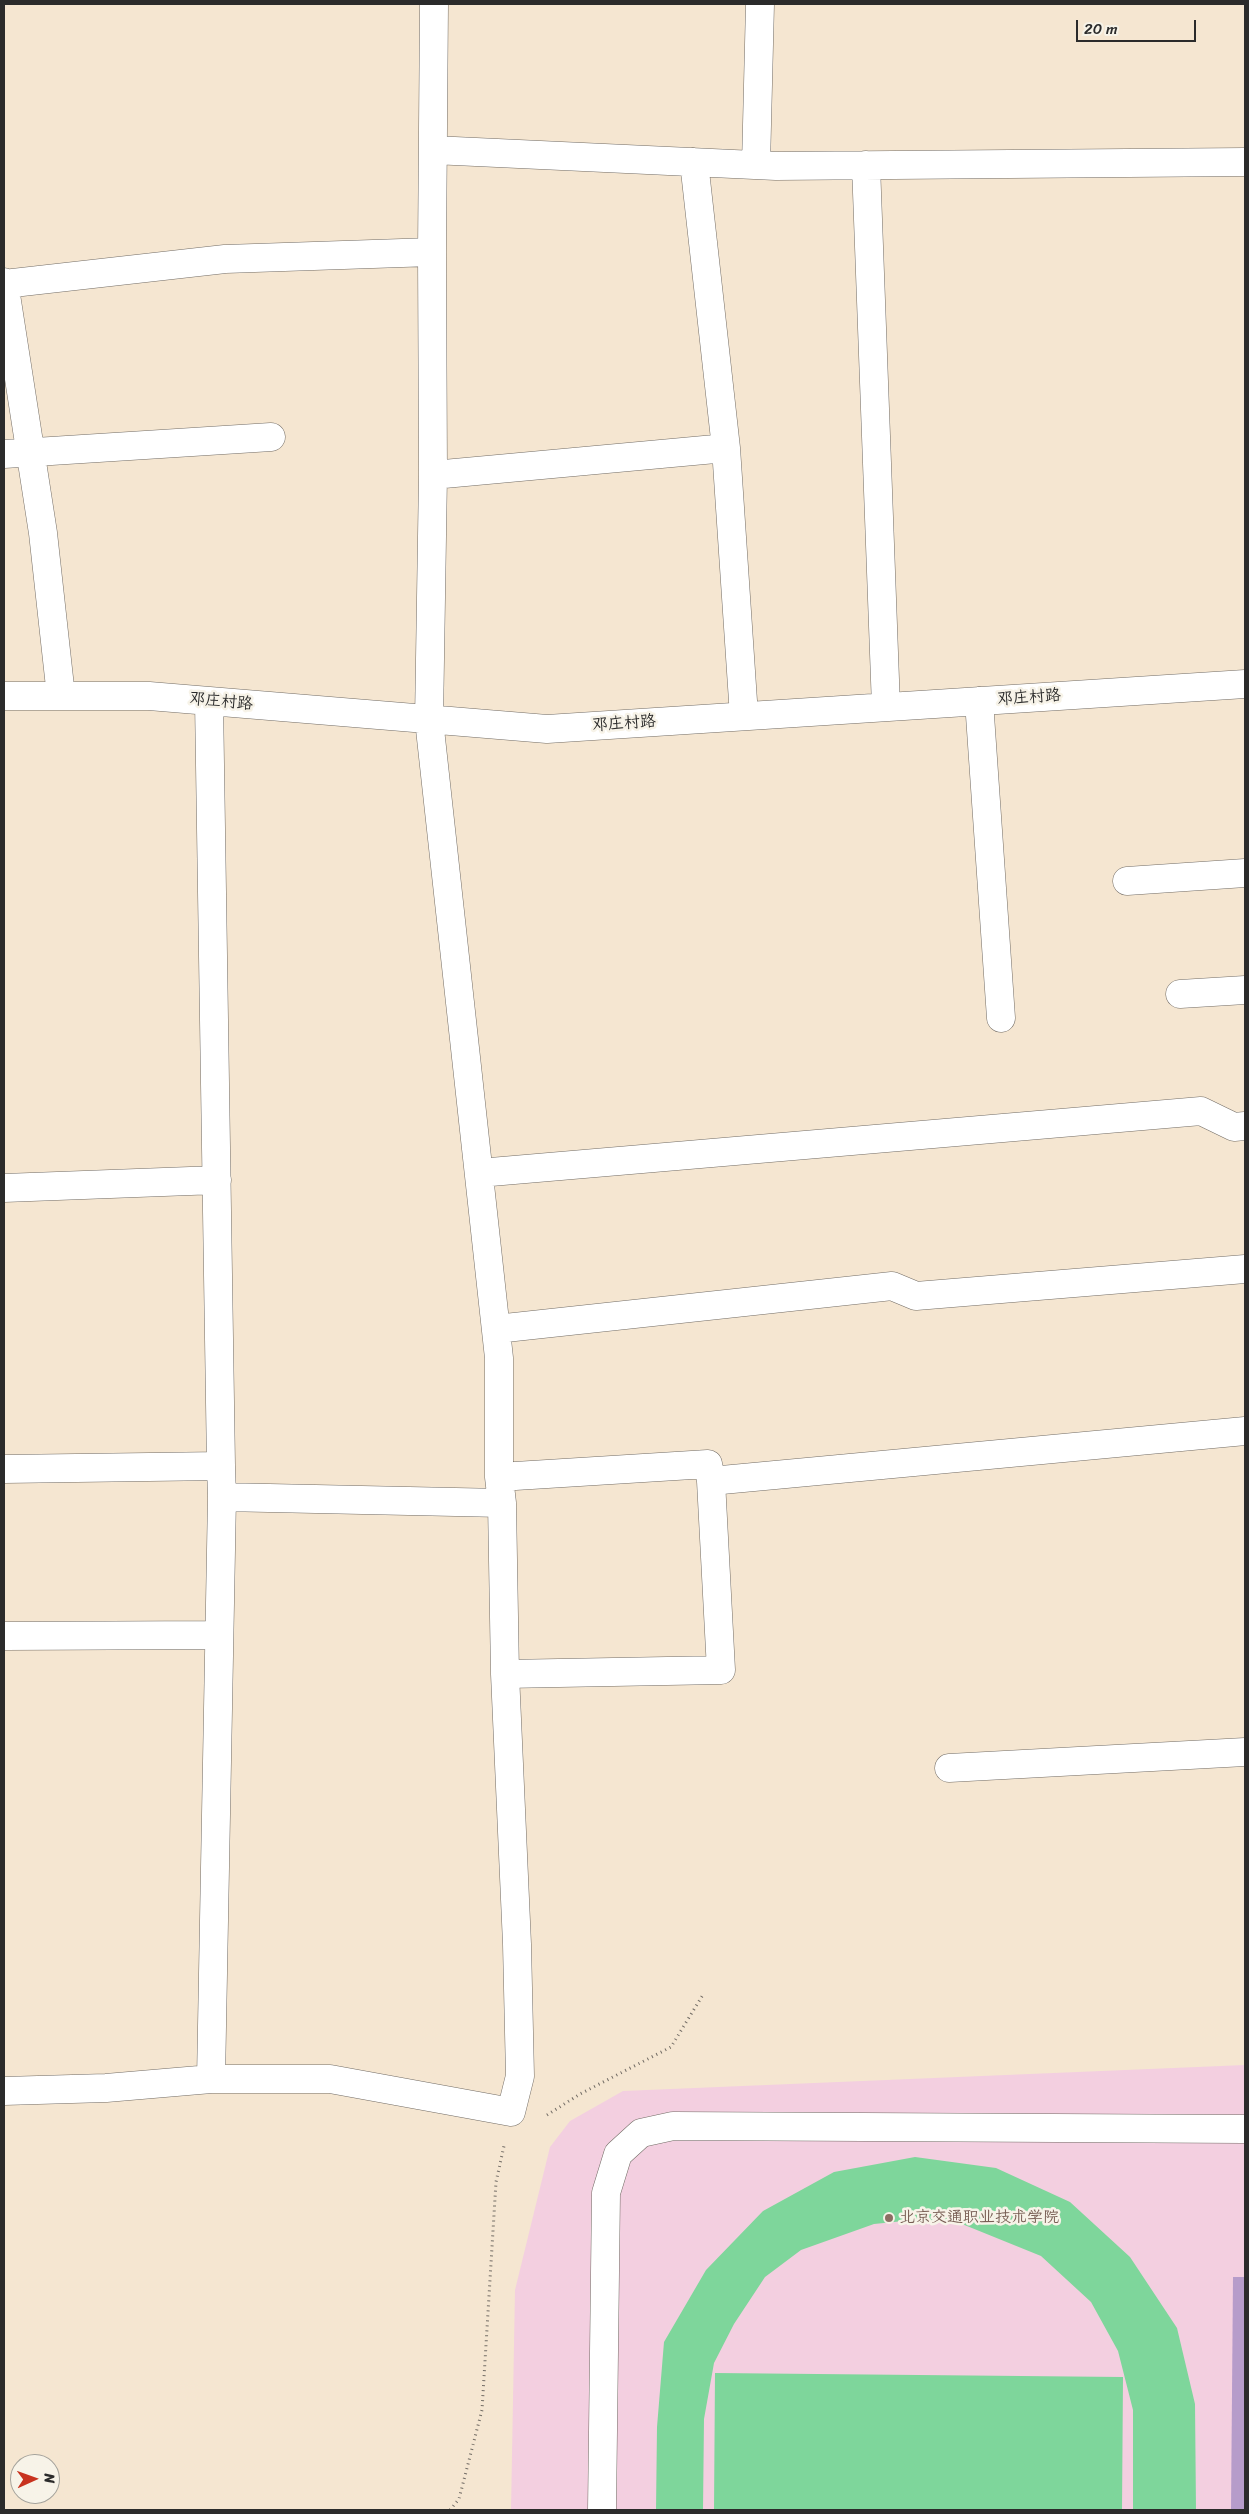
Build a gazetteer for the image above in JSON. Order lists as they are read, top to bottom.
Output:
{
  "streets": {
    "street": ["邓庄村路"]
  },
  "places": ["北京交通职业技术学院"],
  "scale_bar": "20 m",
  "north": "right"
}
